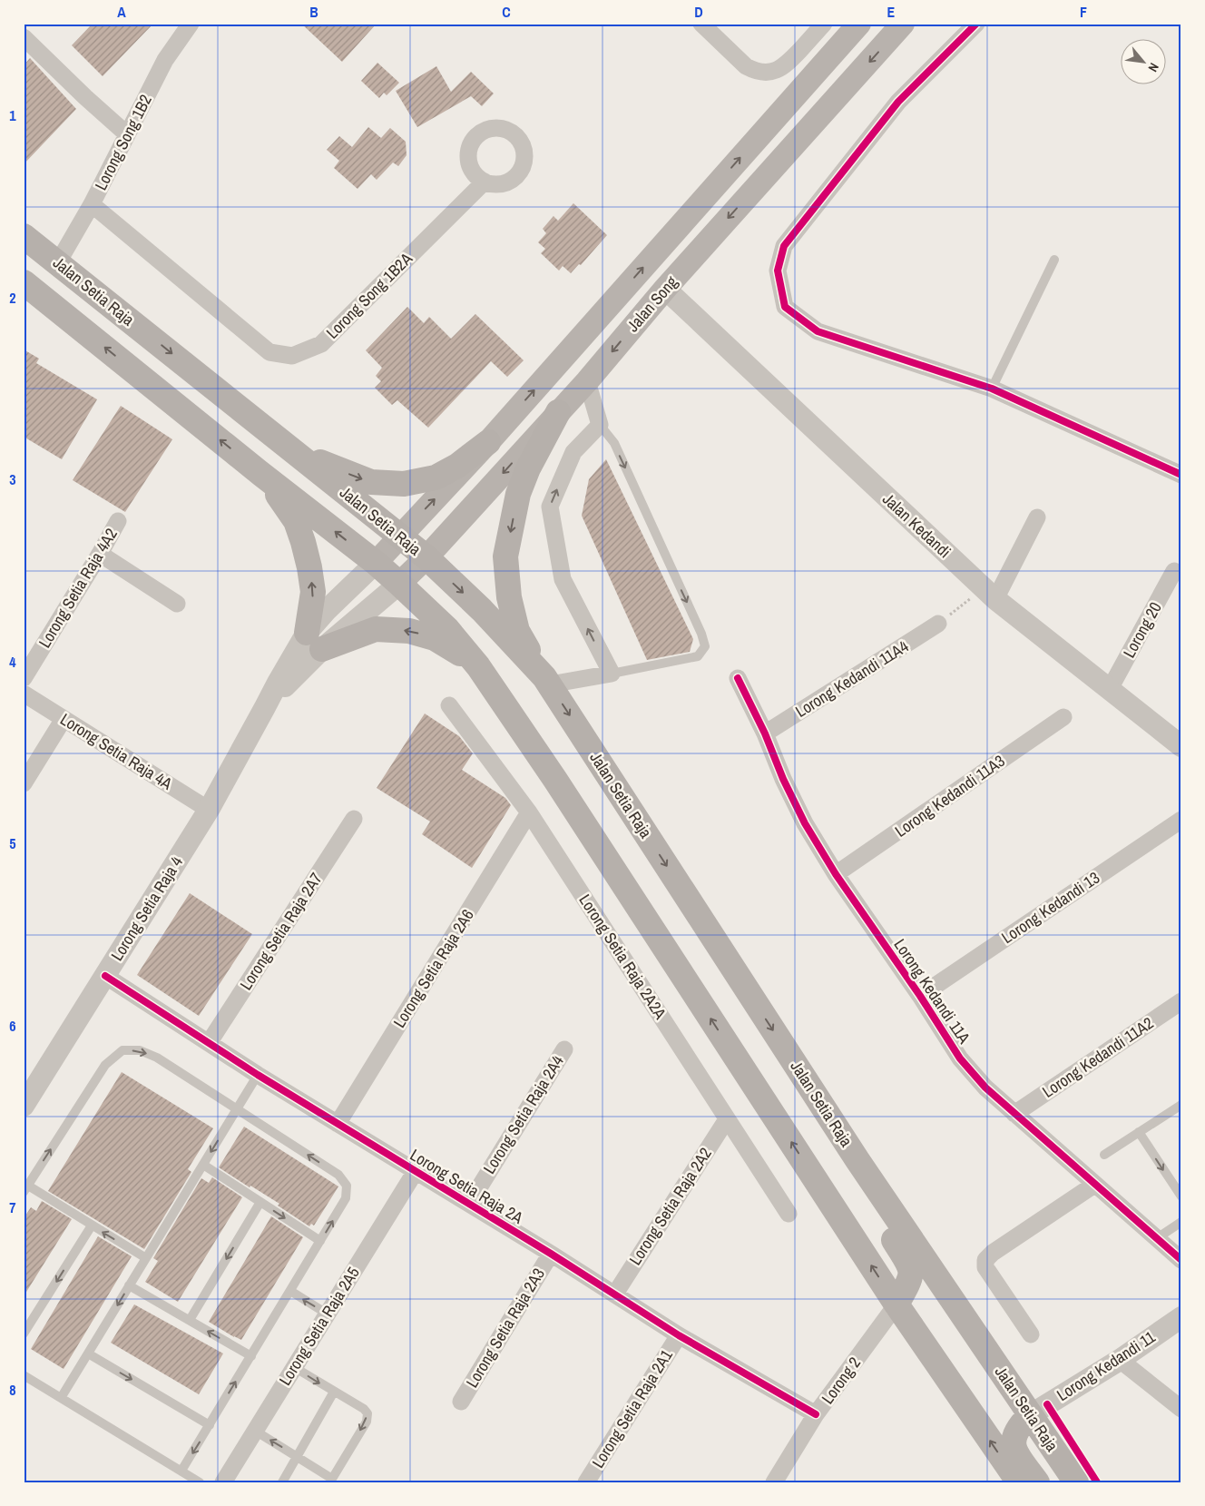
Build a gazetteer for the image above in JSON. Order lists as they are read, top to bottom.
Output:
{
  "streets": {
    "main road": ["Jalan Setia Raja", "Jalan Song"],
    "street": [
      "Lorong Song 1B2",
      "Lorong Song 1B2A",
      "Jalan Kedandi",
      "Lorong Setia Raja 4A2",
      "Lorong 20",
      "Lorong Kedandi 11A4",
      "Lorong Setia Raja 4A",
      "Lorong Kedandi 11A3",
      "Lorong Kedandi 13",
      "Lorong Setia Raja 4",
      "Lorong Setia Raja 2A7",
      "Lorong Setia Raja 2A2A",
      "Lorong Setia Raja 2A6",
      "Lorong Kedandi 11A",
      "Lorong Kedandi 11A2",
      "Lorong Setia Raja 2A4",
      "Lorong Setia Raja 2A",
      "Lorong Setia Raja 2A2",
      "Lorong Setia Raja 2A5",
      "Lorong Setia Raja 2A3",
      "Lorong Kedandi 11",
      "Lorong 2",
      "Lorong Setia Raja 2A1"
    ]
  },
  "crossings": [
    ["Lorong Song 1B2", "Jalan Setia Raja"],
    ["Lorong Song 1B2", "Lorong Song 1B2A"],
    ["Jalan Setia Raja", "Jalan Song"],
    ["Jalan Setia Raja", "Lorong Kedandi 11"],
    ["Jalan Song", "Jalan Kedandi"],
    ["Jalan Song", "Lorong Setia Raja 4"],
    ["Jalan Kedandi", "Lorong 20"],
    ["Lorong Kedandi 11A4", "Lorong Kedandi 11A"],
    ["Lorong Setia Raja 4A", "Lorong Setia Raja 4"],
    ["Lorong Kedandi 11A3", "Lorong Kedandi 11A"],
    ["Lorong Kedandi 13", "Lorong Kedandi 11A"],
    ["Lorong Setia Raja 4", "Lorong Setia Raja 2A"],
    ["Lorong Setia Raja 2A7", "Lorong Setia Raja 2A"],
    ["Lorong Setia Raja 2A2A", "Lorong Setia Raja 2A6"],
    ["Lorong Setia Raja 2A2A", "Lorong Setia Raja 2A2"],
    ["Lorong Setia Raja 2A6", "Lorong Setia Raja 2A"],
    ["Lorong Kedandi 11A", "Lorong Kedandi 11A2"],
    ["Lorong Setia Raja 2A4", "Lorong Setia Raja 2A"],
    ["Lorong Setia Raja 2A", "Lorong Setia Raja 2A2"],
    ["Lorong Setia Raja 2A", "Lorong Setia Raja 2A5"],
    ["Lorong Setia Raja 2A", "Lorong Setia Raja 2A3"],
    ["Lorong Setia Raja 2A", "Lorong 2"],
    ["Lorong Setia Raja 2A", "Lorong Setia Raja 2A1"]
  ],
  "north": "bottom right",
  "grid": {
    "columns": [
      "A",
      "B",
      "C",
      "D",
      "E",
      "F"
    ],
    "rows": [
      "1",
      "2",
      "3",
      "4",
      "5",
      "6",
      "7",
      "8"
    ]
  }
}
